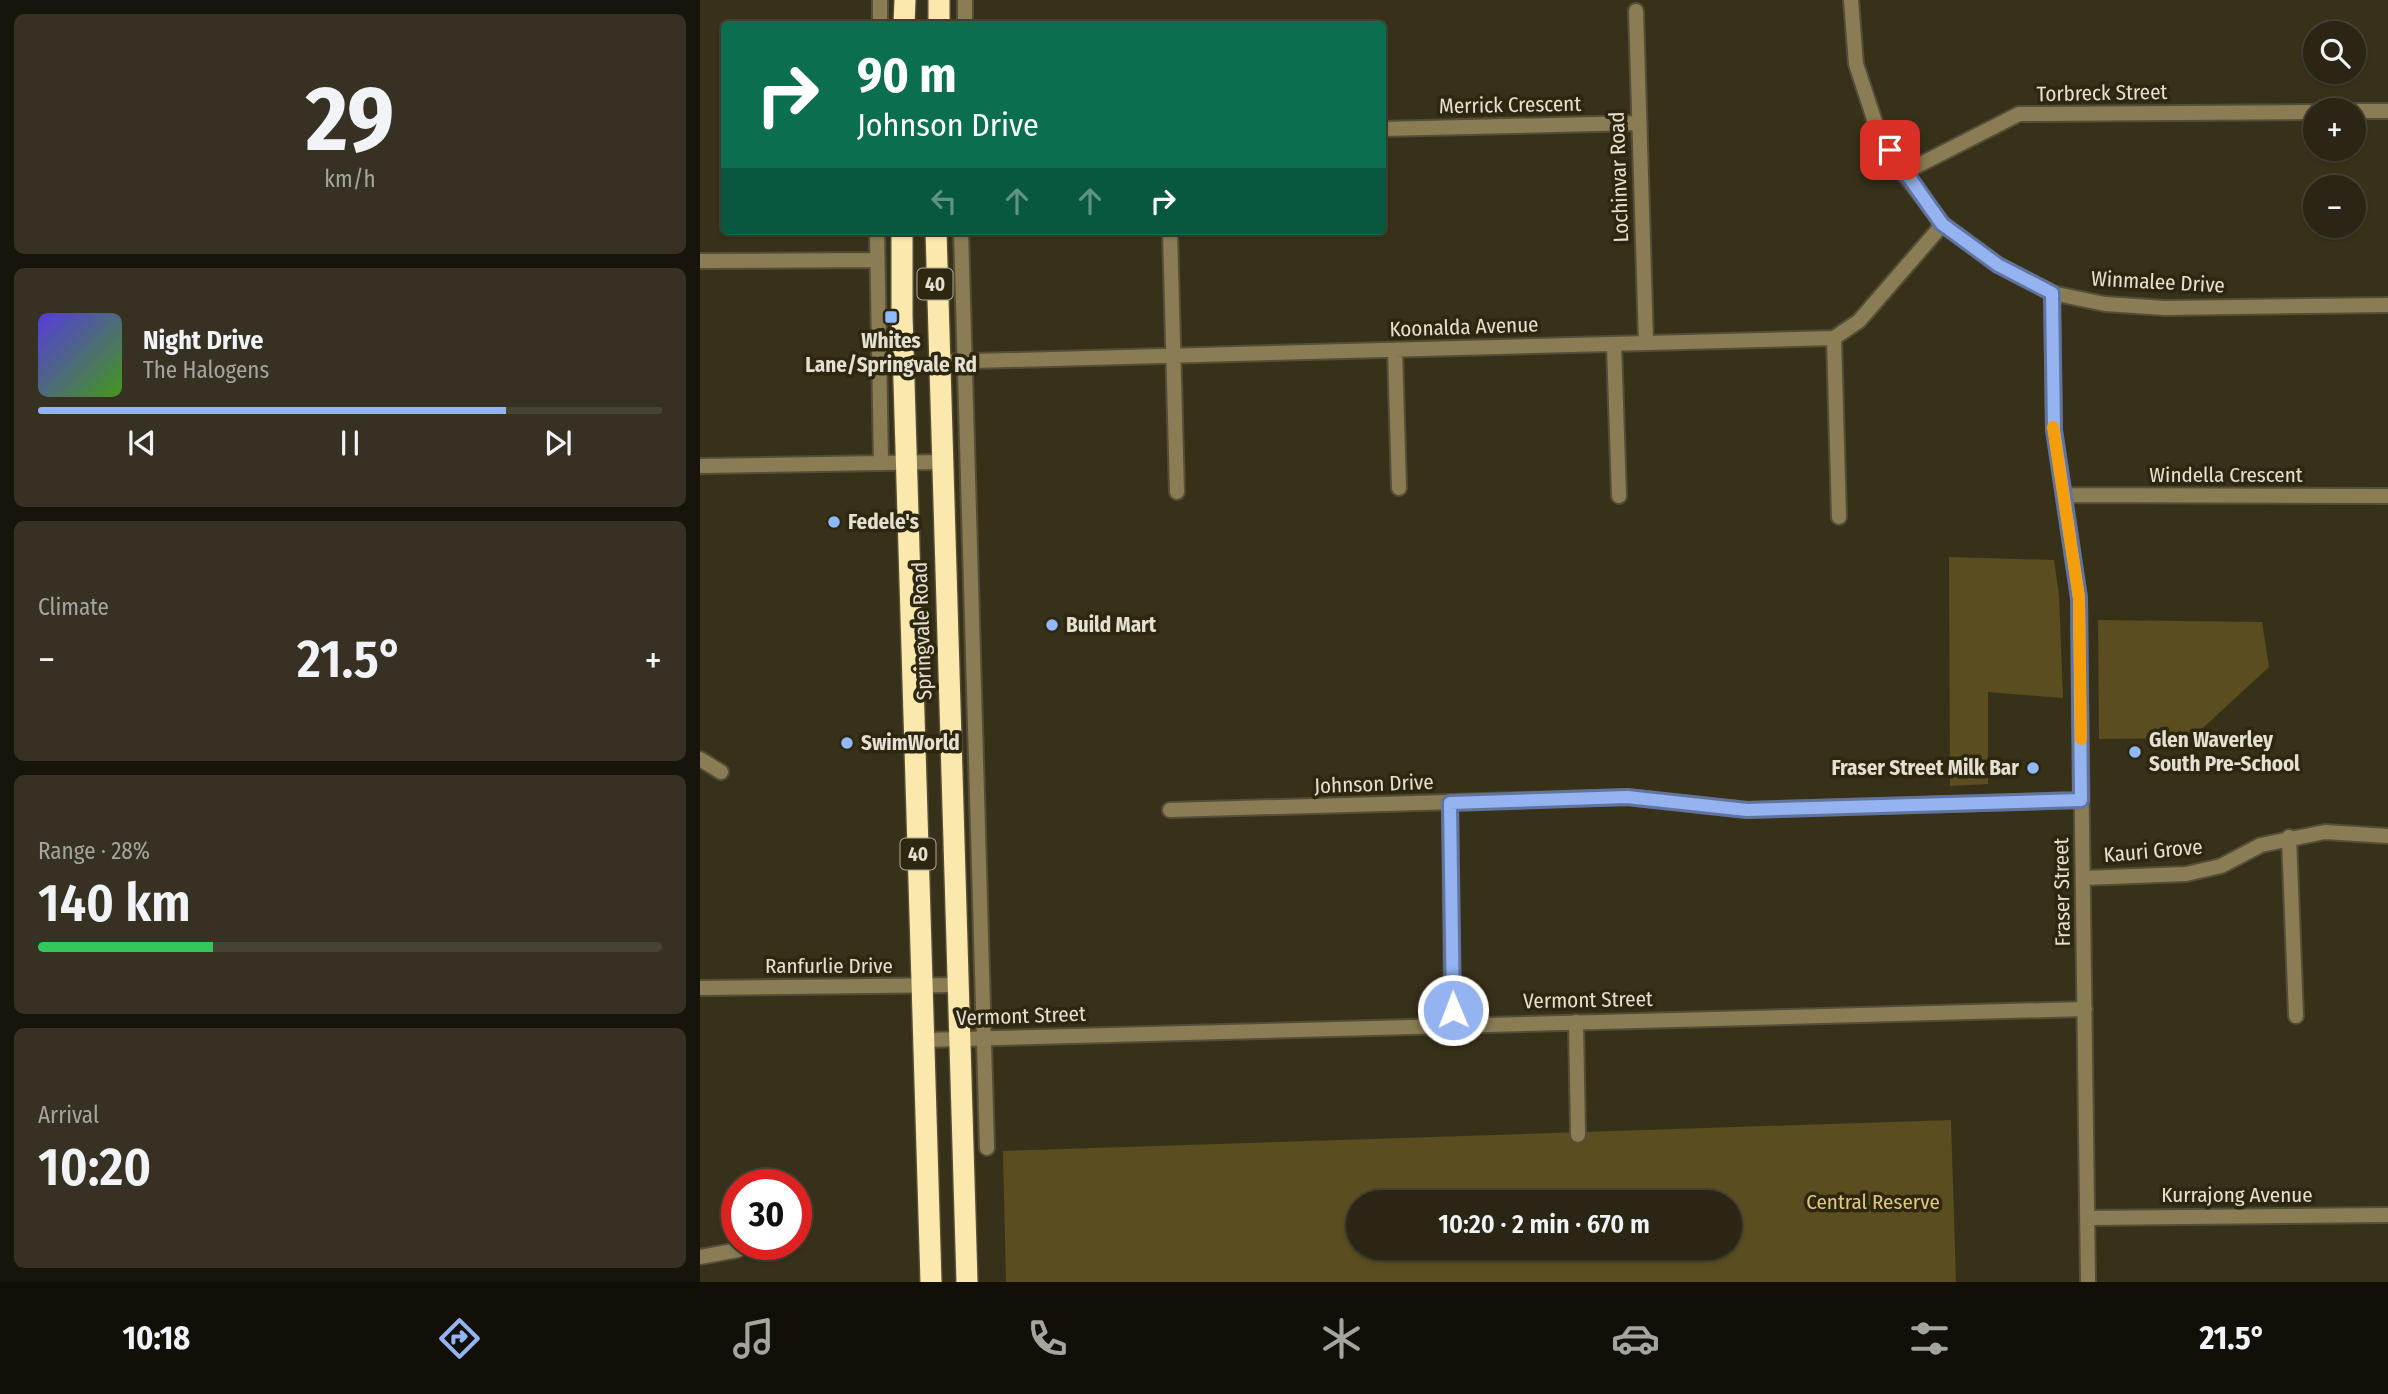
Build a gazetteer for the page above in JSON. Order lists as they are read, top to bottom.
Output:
{
  "streets": {
    "highway": ["40", "Springvale Road"],
    "street": [
      "Torbreck Street",
      "Merrick Crescent",
      "Lochinvar Road",
      "Winmalee Drive",
      "Koonalda Avenue",
      "Windella Crescent",
      "Johnson Drive",
      "Kauri Grove",
      "Fraser Street",
      "Ranfurlie Drive",
      "Vermont Street",
      "Kurrajong Avenue"
    ]
  },
  "crossings": [
    ["Torbreck Street", "Winmalee Drive"],
    ["Merrick Crescent", "Lochinvar Road"],
    ["Lochinvar Road", "Koonalda Avenue"],
    ["Winmalee Drive", "Fraser Street"],
    ["Koonalda Avenue", "Springvale Road"],
    ["Windella Crescent", "Fraser Street"],
    ["Springvale Road", "Ranfurlie Drive"],
    ["Springvale Road", "Vermont Street"],
    ["Johnson Drive", "Fraser Street"],
    ["Kauri Grove", "Fraser Street"],
    ["Fraser Street", "Vermont Street"],
    ["Fraser Street", "Kurrajong Avenue"]
  ],
  "parks": ["Central Reserve"],
  "places": {
    "transit": ["Whites Lane/Springvale Rd"],
    "other": [
      "Fedele's",
      "Build Mart",
      "SwimWorld",
      "Glen Waverley South Pre-School",
      "Fraser Street Milk Bar"
    ]
  },
  "page": {
    "tile": [
      ["29", "km/h"],
      "Climate",
      ["Range · 28%", "140 km"],
      ["Arrival", "10:20"]
    ],
    "map_buttons": ["+", "−"],
    "turn": ["90 m", "Johnson Drive"],
    "song": ["Night Drive", "The Halogens"],
    "heat": ["−", "21.5°", "+"],
    "limit": "30",
    "trip": "10:20 · 2 min · 670 m",
    "tabs": ["10:18", "21.5°"]
  }
}
